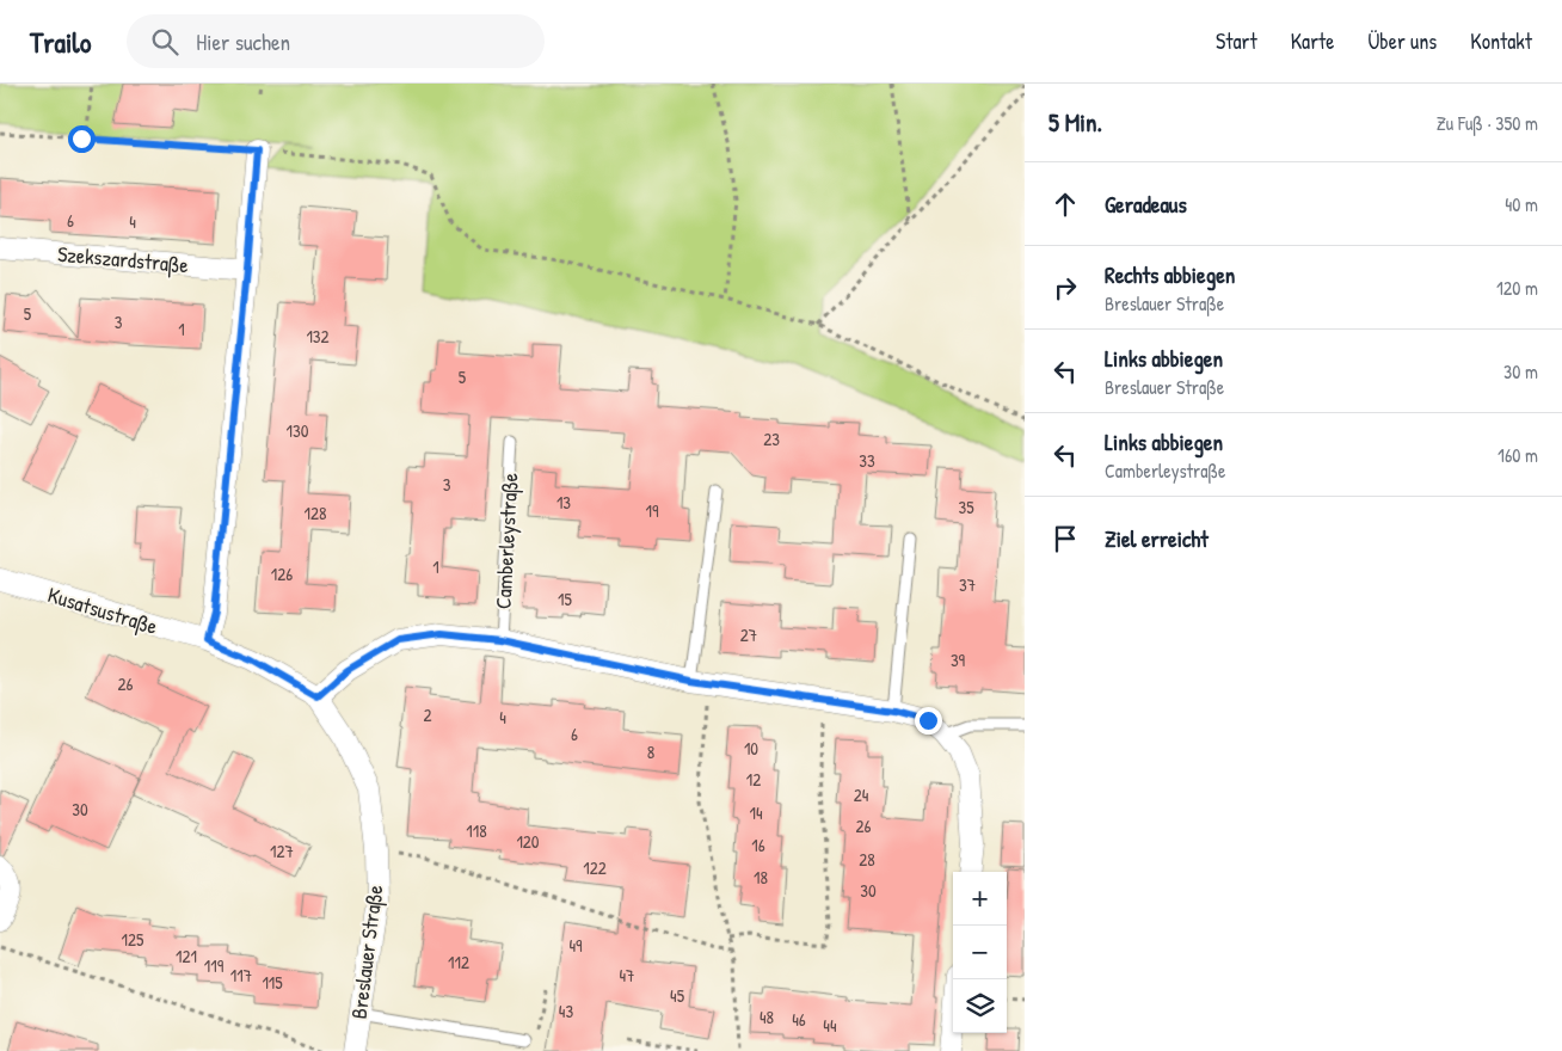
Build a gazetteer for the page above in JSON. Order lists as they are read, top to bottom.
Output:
{
  "streets": {
    "street": [
      "Szekszardstraße",
      "Camberleystraße",
      "Kusatsustraße",
      "Breslauer Straße"
    ]
  },
  "crossings": [
    ["Camberleystraße", "Breslauer Straße"],
    ["Kusatsustraße", "Breslauer Straße"]
  ],
  "house_numbers": [
    "6",
    "4",
    "5",
    "3",
    "1",
    "132",
    "5",
    "130",
    "23",
    "33",
    "3",
    "13",
    "35",
    "19",
    "128",
    "1",
    "126",
    "37",
    "15",
    "27",
    "39",
    "26",
    "2",
    "4",
    "6",
    "10",
    "8",
    "12",
    "24",
    "30",
    "14",
    "26",
    "118",
    "120",
    "16",
    "127",
    "28",
    "122",
    "18",
    "30",
    "125",
    "49",
    "121",
    "112",
    "119",
    "117",
    "47",
    "115",
    "45",
    "43",
    "48",
    "46",
    "44"
  ],
  "page": {
    "header": "Trailo",
    "search": "Hier suchen",
    "nav": [
      "Start",
      "Karte",
      "Über uns",
      "Kontakt"
    ],
    "heading": ["5 Min.", "Zu Fuß · 350 m"],
    "list": [
      ["Geradeaus", "40 m"],
      ["Rechts abbiegen", "Breslauer Straße", "120 m"],
      ["Links abbiegen", "Breslauer Straße", "30 m"],
      ["Links abbiegen", "Camberleystraße", "160 m"],
      "Ziel erreicht"
    ],
    "map_buttons": ["+", "−"]
  }
}
